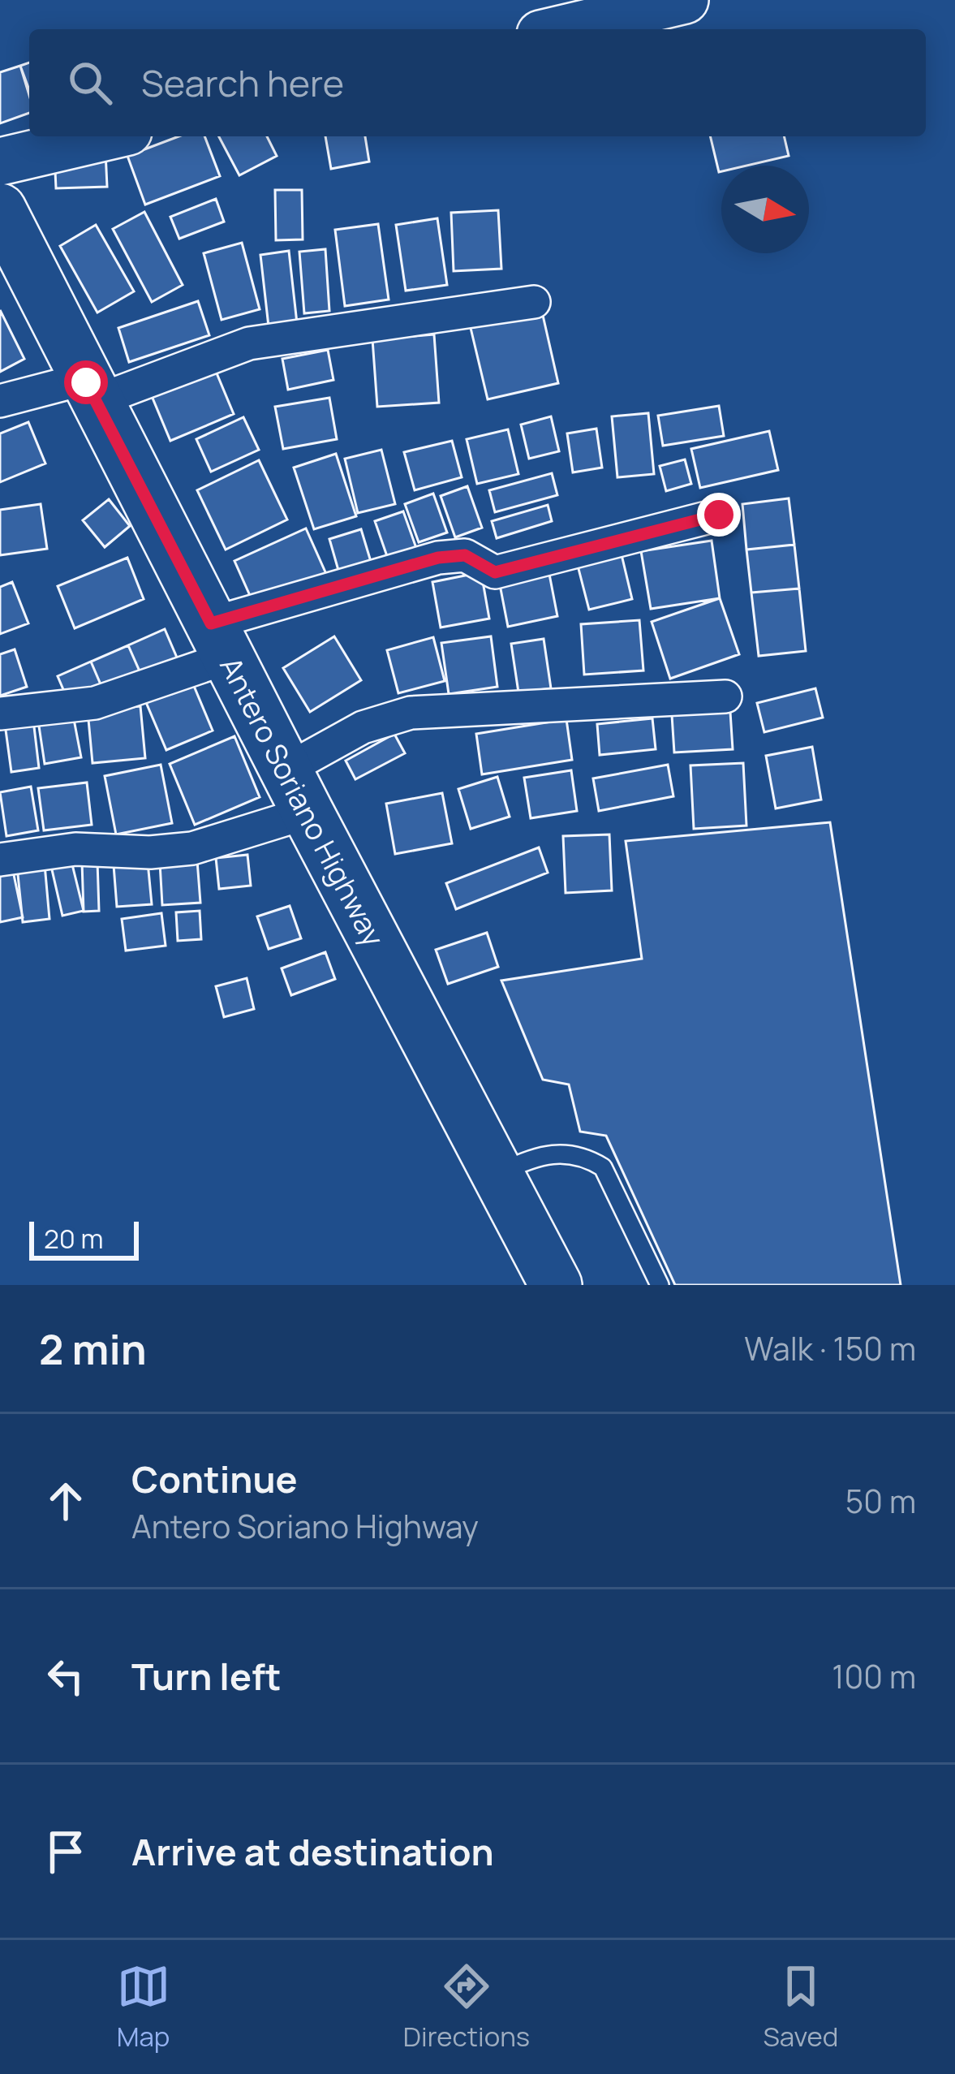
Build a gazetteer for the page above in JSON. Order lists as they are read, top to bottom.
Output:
{
  "streets": {
    "main road": ["Antero Soriano Highway"]
  },
  "scale_bar": "20 m",
  "north": "right",
  "page": {
    "search": "Search here",
    "scale": "20 m",
    "heading": ["2 min", "Walk · 150 m"],
    "list": [
      ["Continue", "Antero Soriano Highway", "50 m"],
      ["Turn left", "100 m"],
      "Arrive at destination"
    ],
    "nav": ["Map", "Directions", "Saved"]
  }
}
